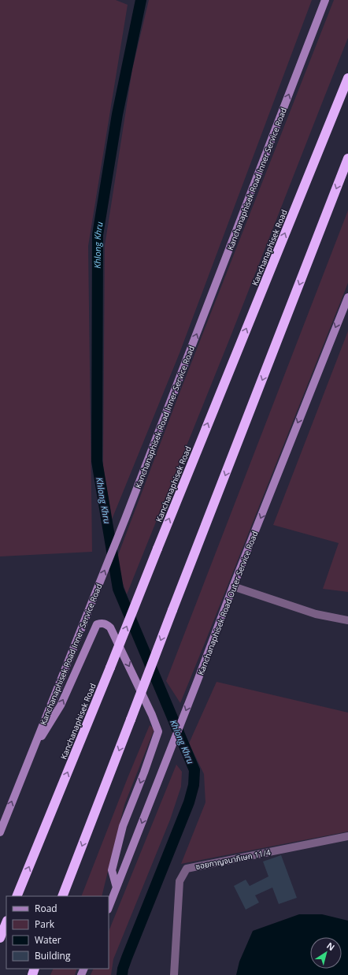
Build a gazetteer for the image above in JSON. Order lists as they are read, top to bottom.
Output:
{
  "streets": {
    "highway": ["Kanchanaphisek Road"],
    "main road": ["Kanchanaphisek Road Inner Service Road", "Kanchanaphisek Road Outer Service Road"],
    "street": ["ซอยกาญจนาภิเษก 11/4"]
  },
  "one_way": ["Kanchanaphisek Road Inner Service Road", "Kanchanaphisek Road Outer Service Road"],
  "water": ["Khlong Khru"],
  "legend": [
    "Road",
    "Park",
    "Water",
    "Building"
  ],
  "north": "top right"
}
